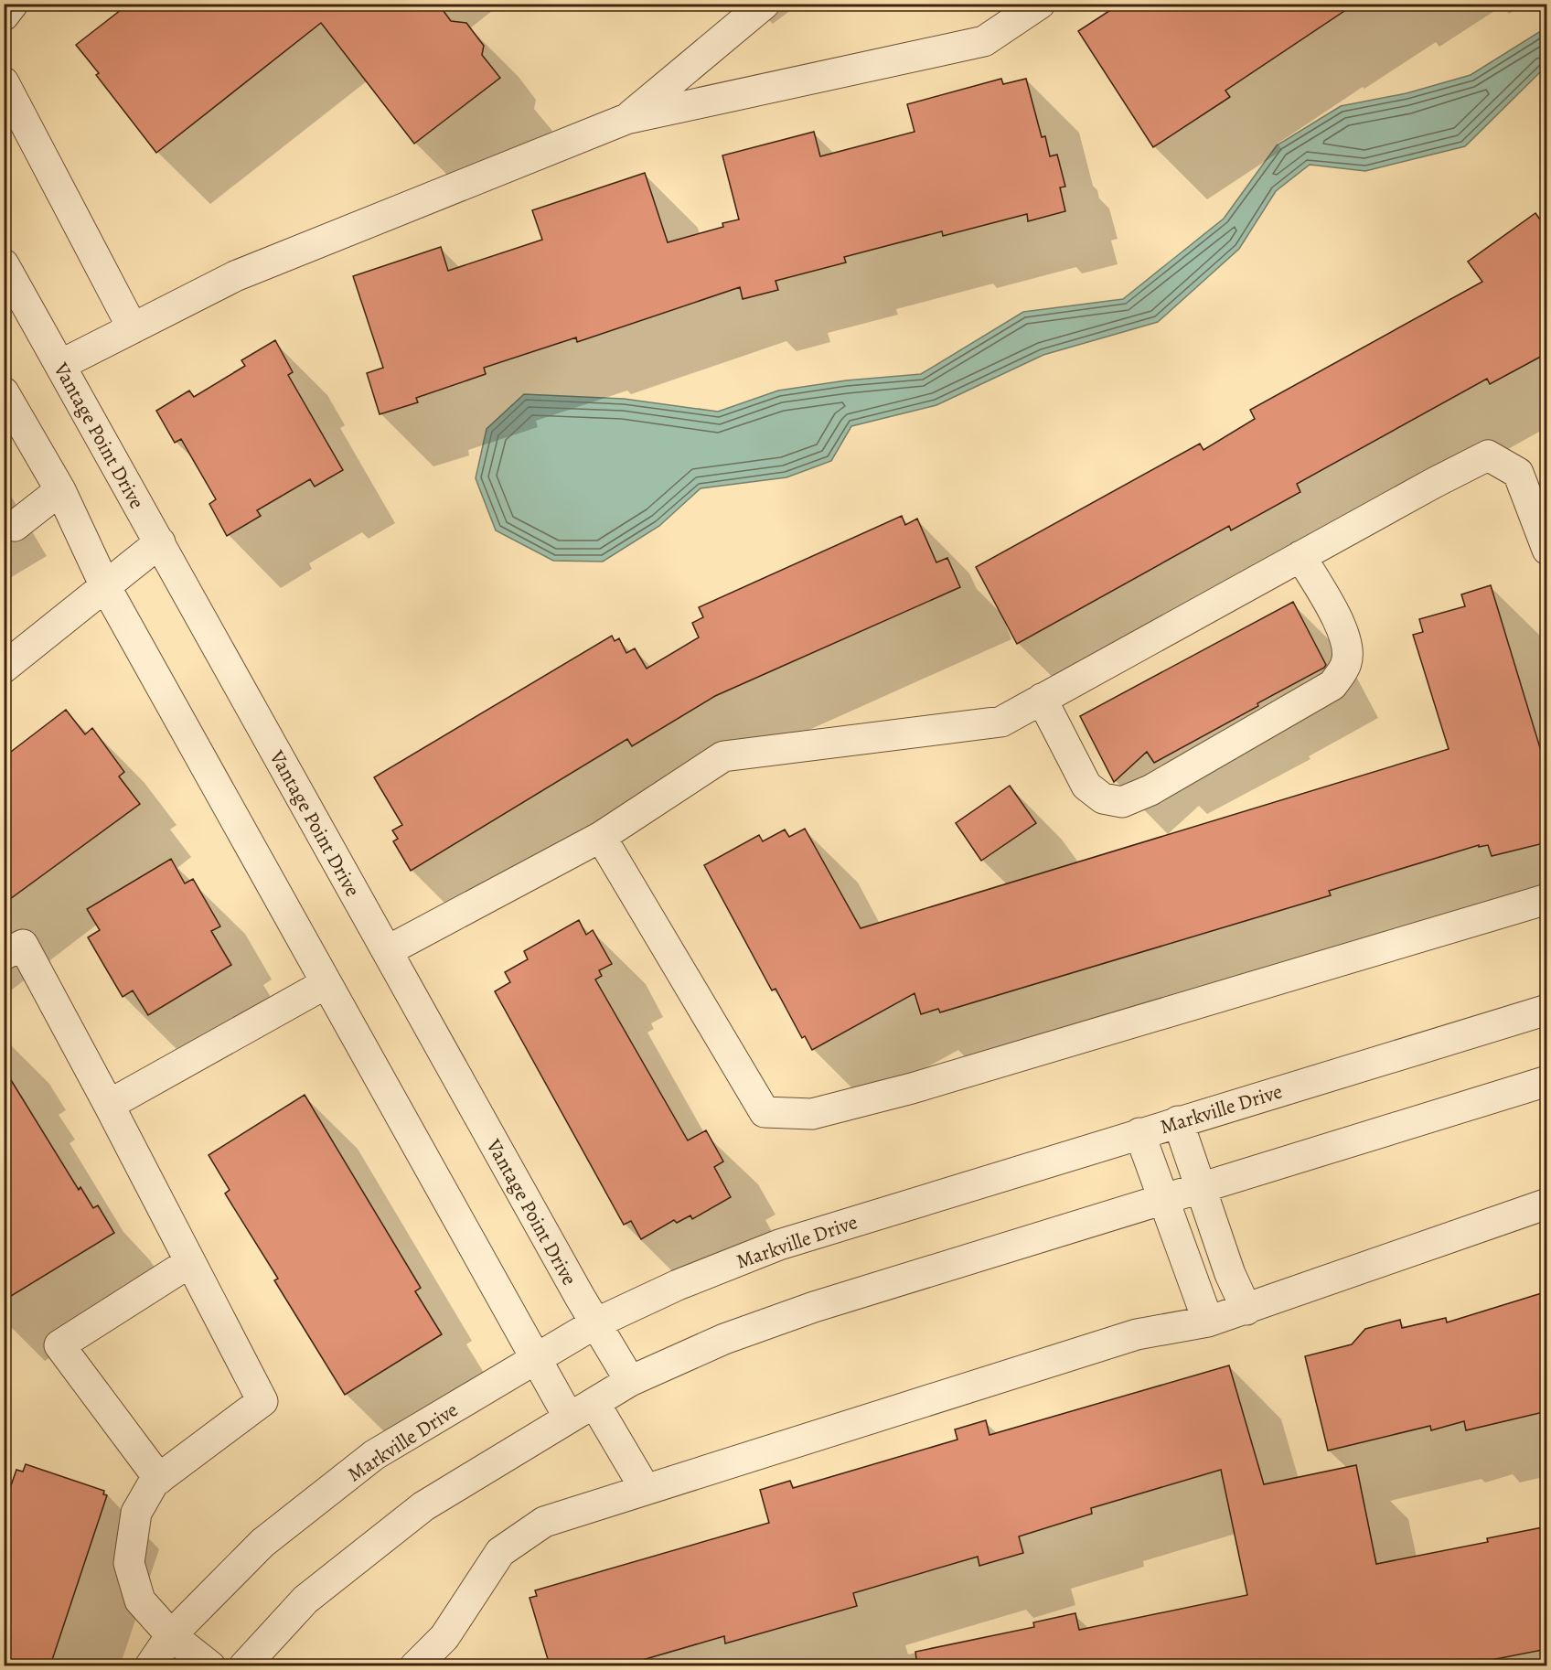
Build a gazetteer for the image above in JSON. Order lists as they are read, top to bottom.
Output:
{
  "streets": {
    "street": ["Vantage Point Drive", "Markville Drive"]
  },
  "crossings": [
    ["Vantage Point Drive", "Markville Drive"]
  ]
}
